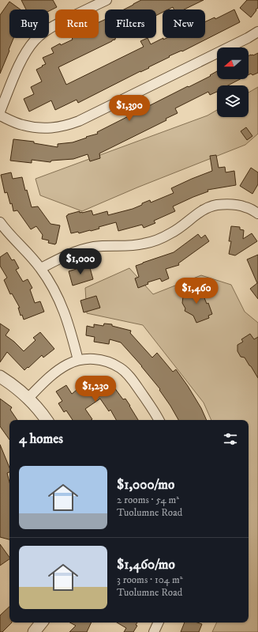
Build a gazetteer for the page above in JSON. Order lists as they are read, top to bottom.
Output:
{
  "north": "left",
  "page": {
    "chip": [
      "Buy",
      "Rent",
      "Filters",
      "New"
    ],
    "price": [
      "$1,390",
      "$1,000",
      "$1,460",
      "$1,230"
    ],
    "heading": "4 homes",
    "list": [
      {
        "name": "$1,000/mo",
        "note": "2 rooms · 54 m² · Tuolumne Road"
      },
      {
        "name": "$1,460/mo",
        "note": "3 rooms · 104 m² · Tuolumne Road"
      }
    ]
  }
}
